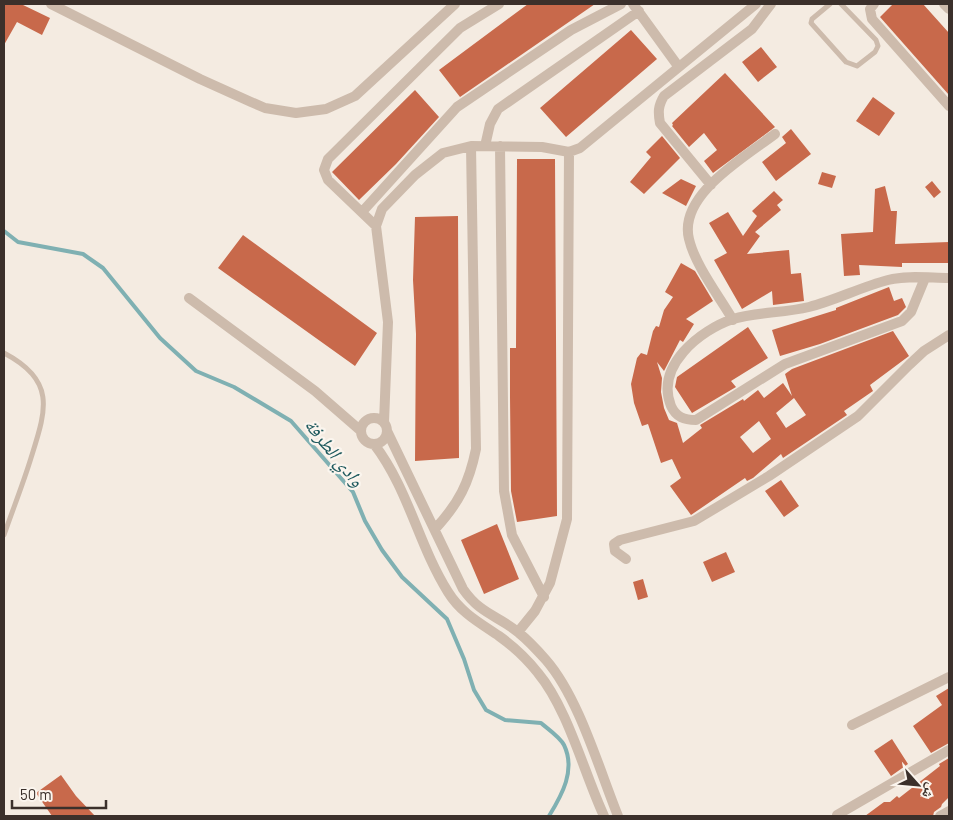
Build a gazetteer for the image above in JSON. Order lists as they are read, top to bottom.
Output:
{
  "water": ["وادي الطرفة"],
  "scale_bar": "50 m",
  "north": "bottom right"
}
